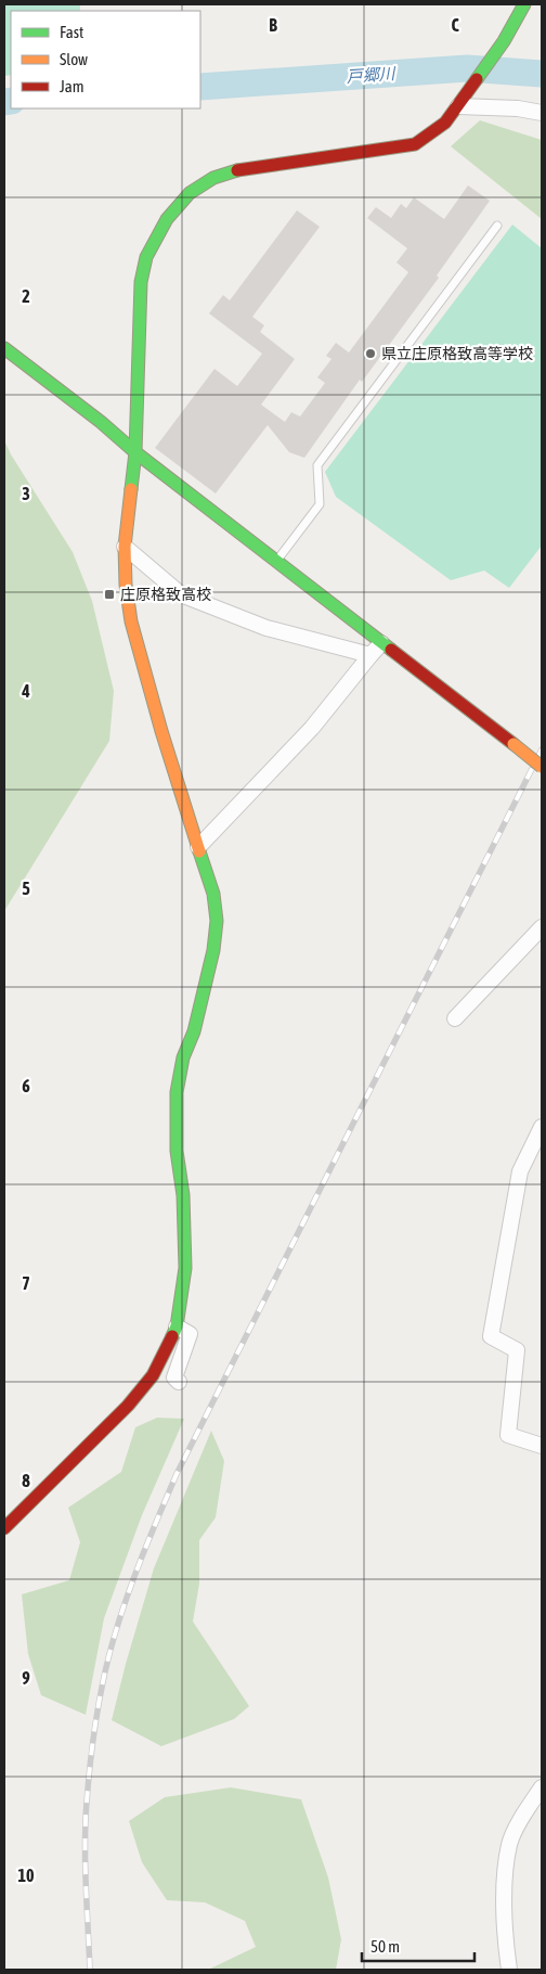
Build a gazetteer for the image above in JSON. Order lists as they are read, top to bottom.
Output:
{
  "water": ["戸郷川"],
  "places": {
    "other": ["県立庄原格致高等学校"],
    "transit": ["庄原格致高校"]
  },
  "legend": ["Fast", "Slow", "Jam"],
  "scale_bar": "50 m",
  "grid": {
    "columns": ["B", "C"],
    "rows": [
      "2",
      "3",
      "4",
      "5",
      "6",
      "7",
      "8",
      "9",
      "10"
    ]
  }
}
